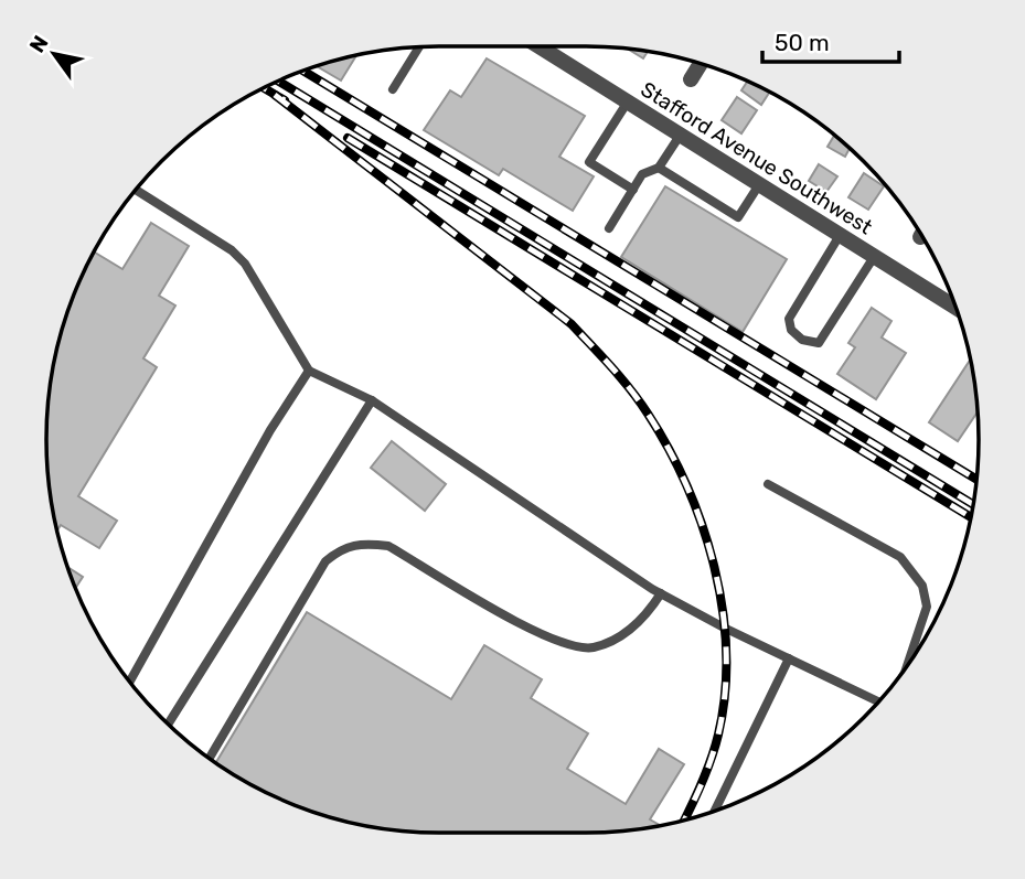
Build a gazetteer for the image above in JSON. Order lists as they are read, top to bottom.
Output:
{
  "streets": {
    "street": ["Stafford Avenue Southwest"]
  },
  "scale_bar": "50 m",
  "north": "top left"
}
